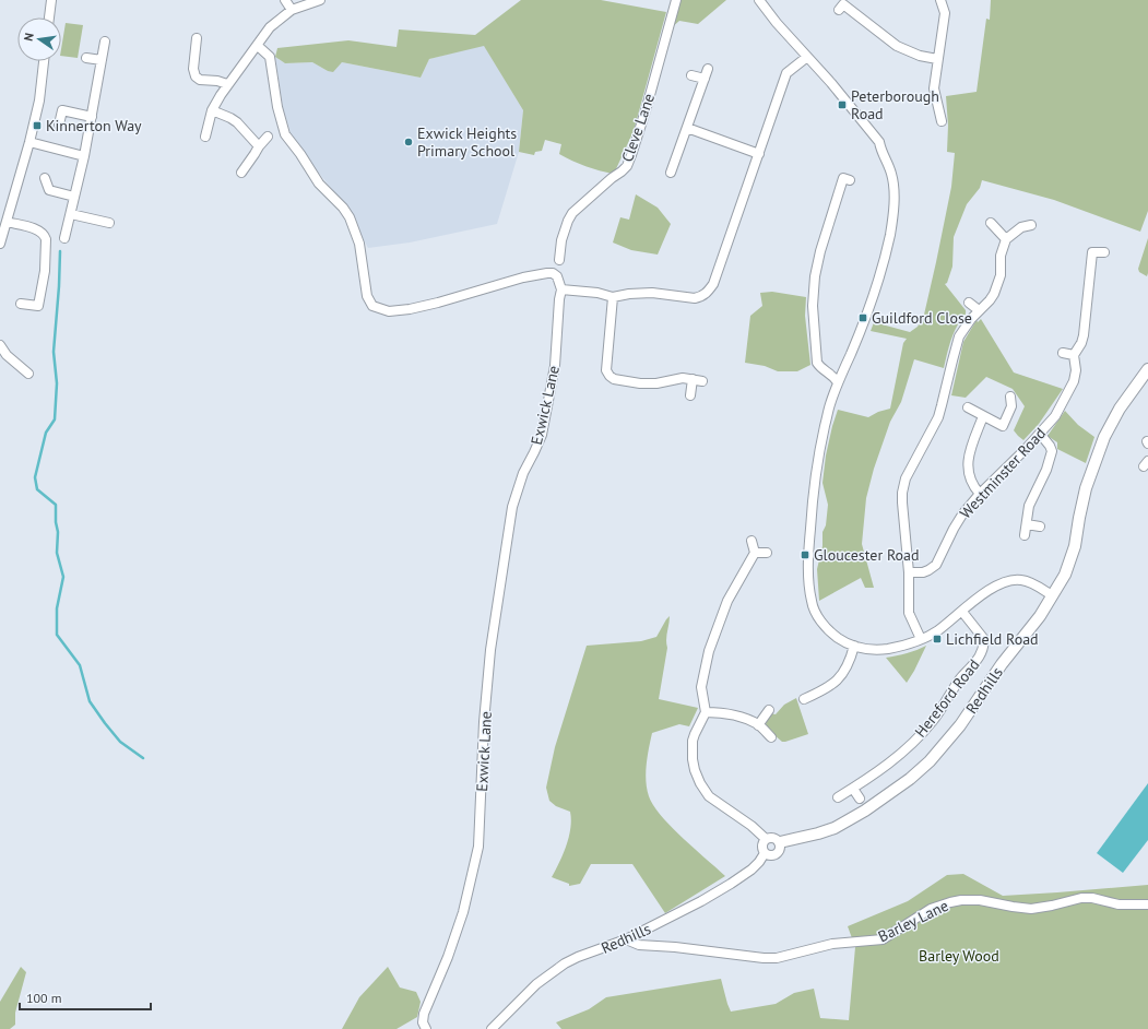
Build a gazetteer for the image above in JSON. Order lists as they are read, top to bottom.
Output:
{
  "streets": {
    "street": [
      "Cleve Lane",
      "Exwick Lane",
      "Westminster Road",
      "Redhills",
      "Hereford Road",
      "Barley Lane"
    ]
  },
  "crossings": [
    ["Redhills", "Barley Lane"]
  ],
  "parks": ["Barley Wood"],
  "places": {
    "transit": [
      "Peterborough Road",
      "Kinnerton Way",
      "Guildford Close",
      "Gloucester Road",
      "Lichfield Road"
    ],
    "other": ["Exwick Heights Primary School"]
  },
  "scale_bar": "100 m",
  "north": "left"
}
